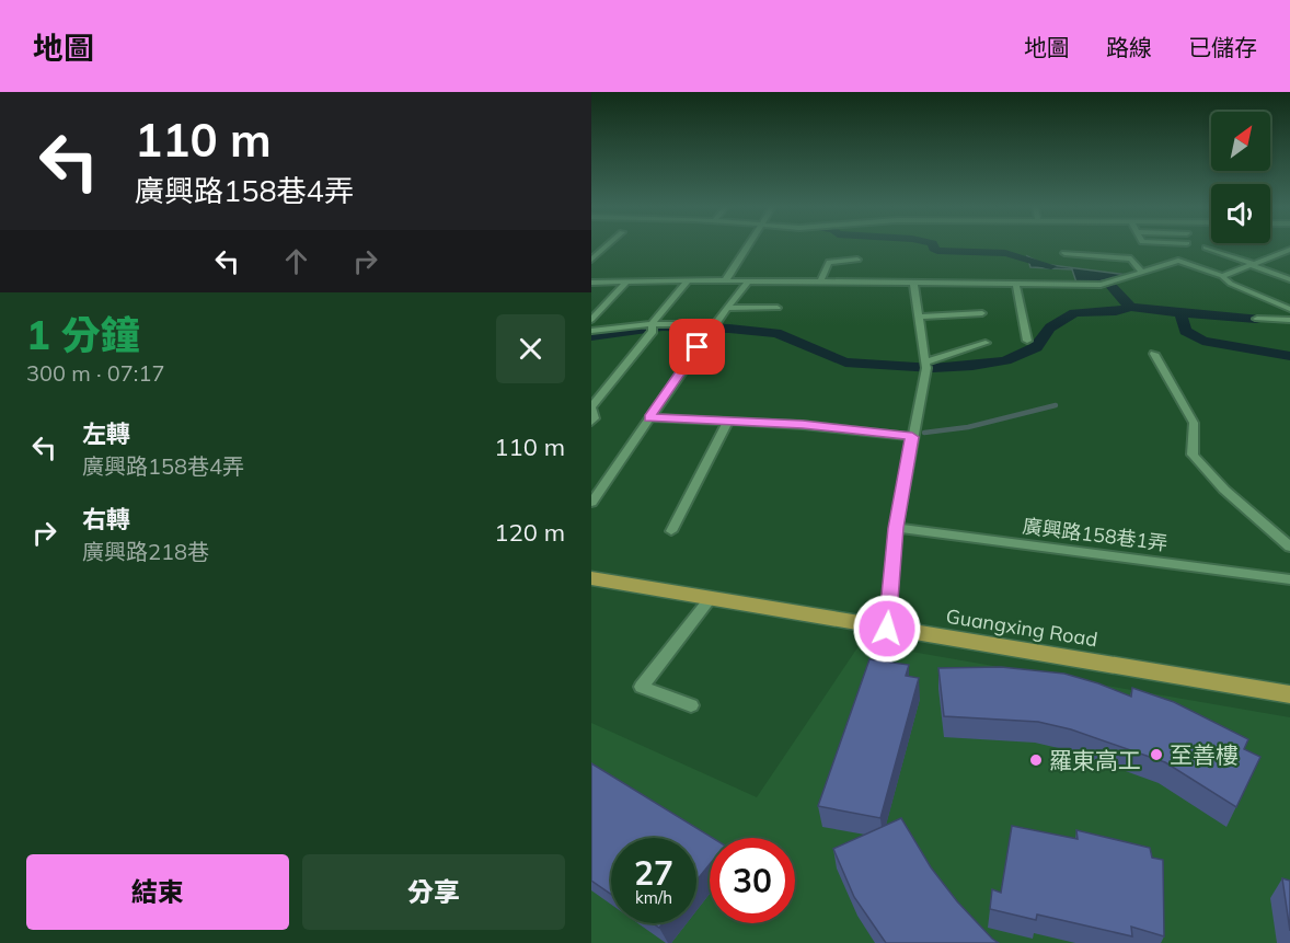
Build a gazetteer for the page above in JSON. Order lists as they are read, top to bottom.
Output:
{
  "streets": {
    "main road": ["Guangxing Road"],
    "street": ["廣興路158巷1弄"]
  },
  "places": ["至善樓", "羅東高工"],
  "north": "top right",
  "page": {
    "header": "地圖",
    "nav": ["地圖", "路線", "已儲存"],
    "turn": ["110 m", "廣興路158巷4弄"],
    "heading": ["1 分鐘", "300 m · 07:17"],
    "list": [
      {
        "name": "左轉",
        "note": "廣興路158巷4弄",
        "value": "110 m"
      },
      {
        "name": "右轉",
        "note": "廣興路218巷",
        "value": "120 m"
      }
    ],
    "speed": "27 km/h",
    "limit": "30",
    "buttons": ["結束", "分享"]
  }
}
